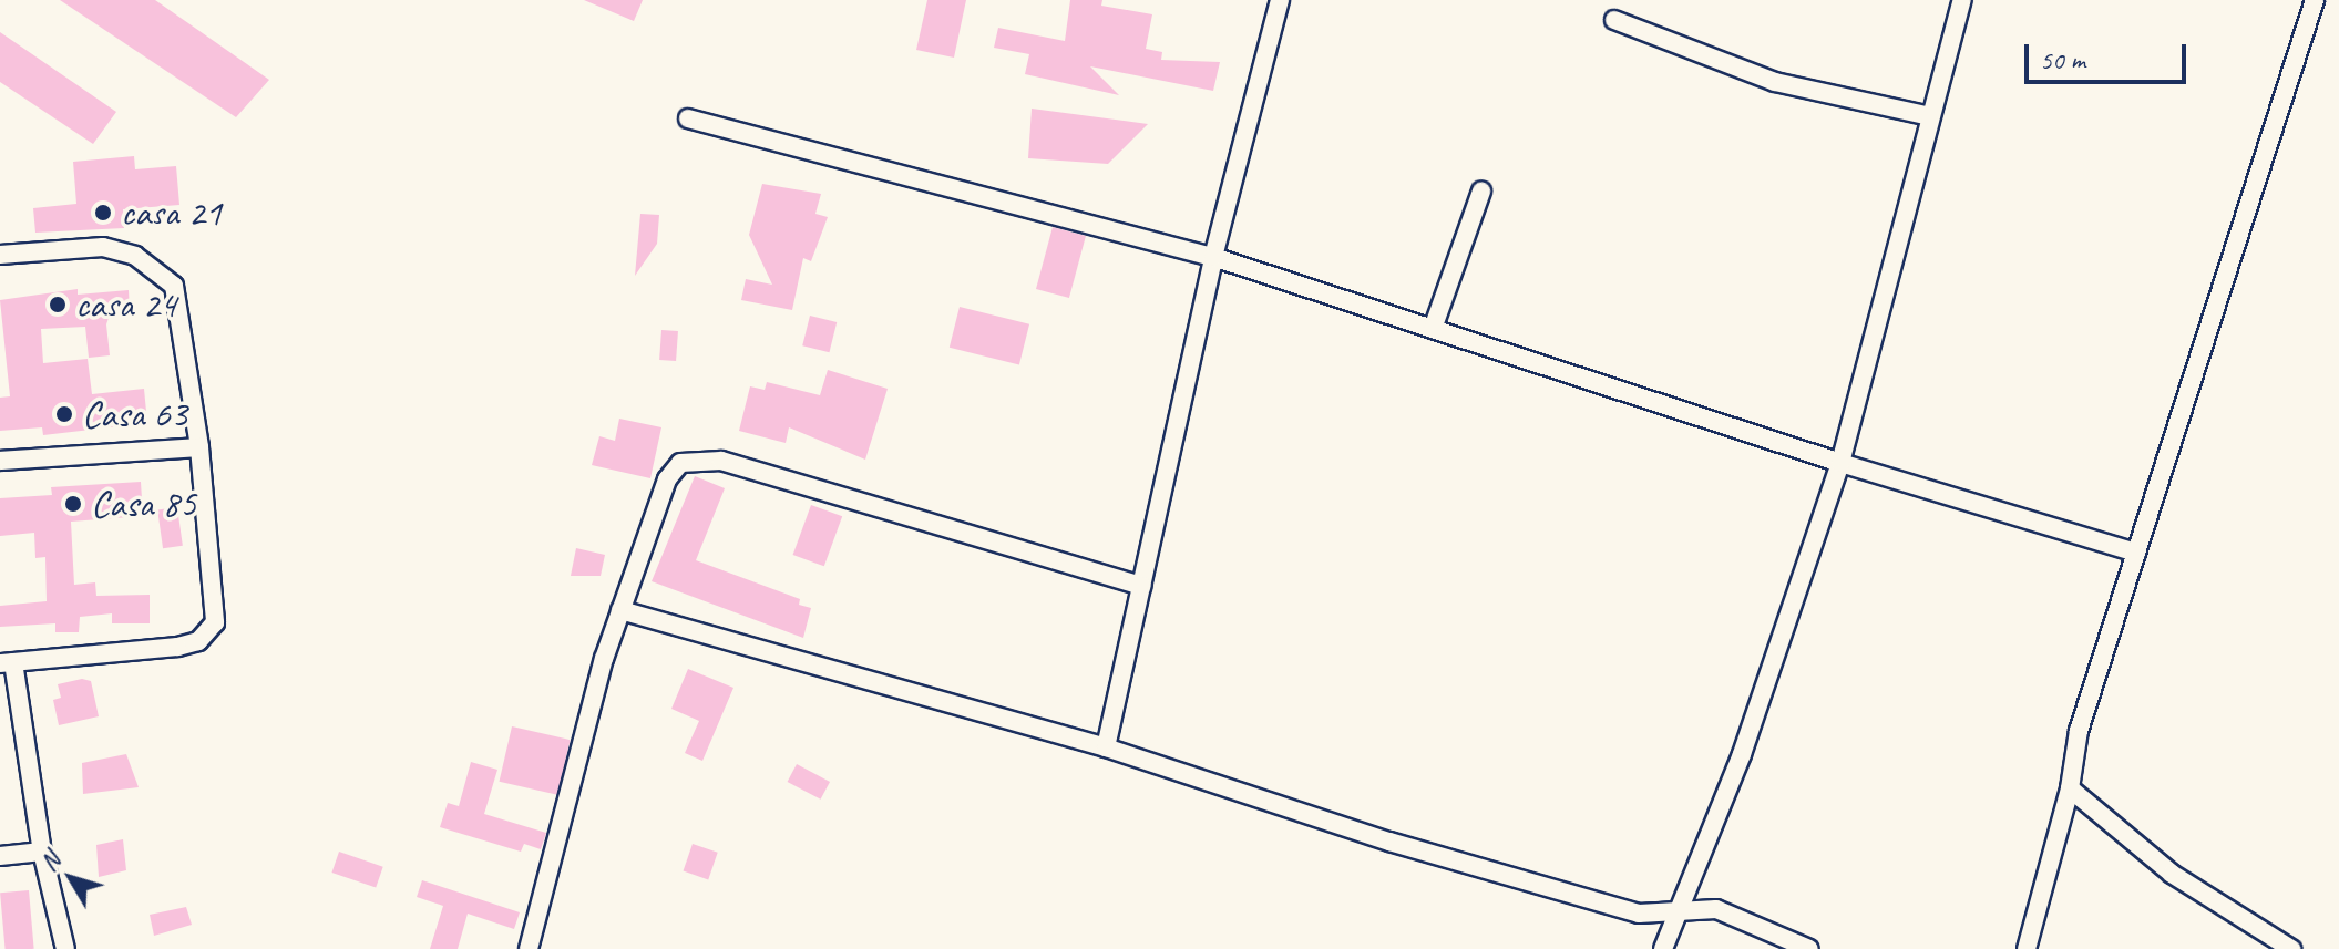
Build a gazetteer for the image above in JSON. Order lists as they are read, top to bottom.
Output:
{
  "places": [
    "casa 21",
    "casa 24",
    "Casa 63",
    "Casa 85"
  ],
  "scale_bar": "50 m",
  "north": "top left"
}
